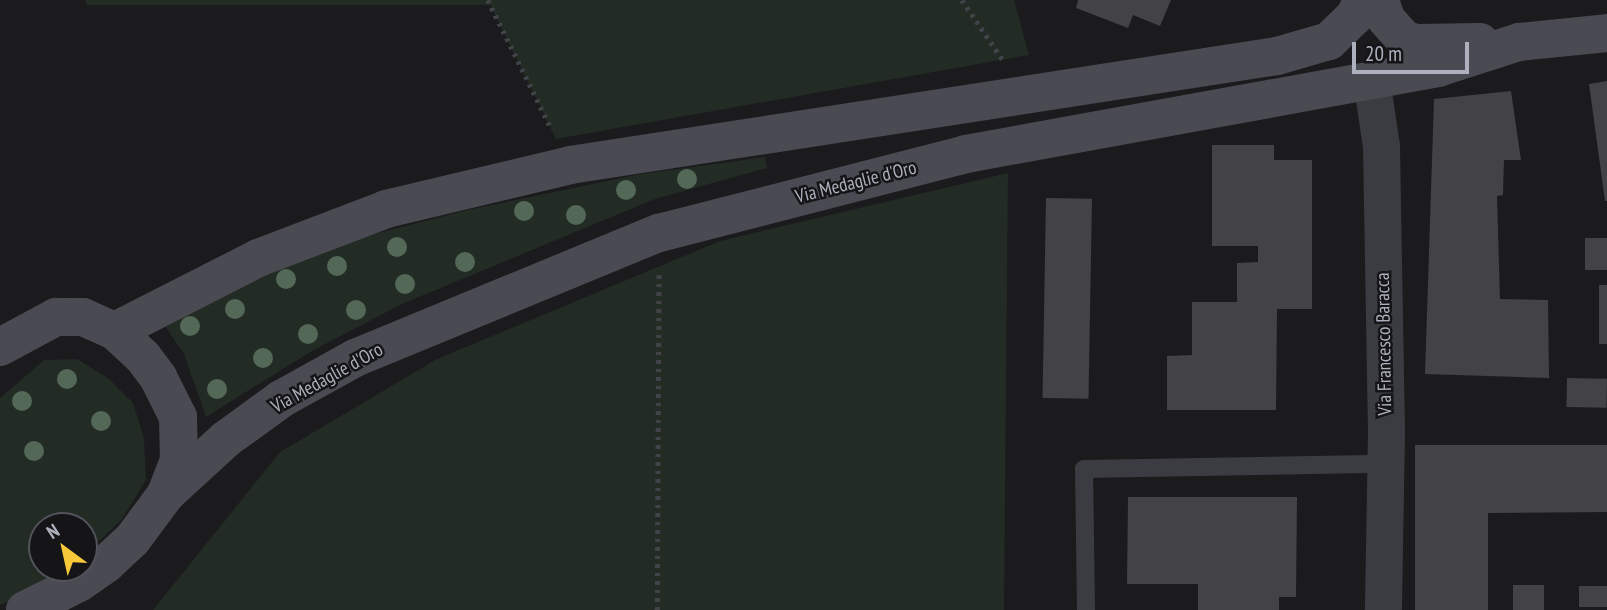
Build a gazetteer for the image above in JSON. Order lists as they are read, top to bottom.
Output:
{
  "streets": {
    "street": ["Via Medaglie d'Oro", "Via Francesco Baracca"]
  },
  "crossings": [
    ["Via Medaglie d'Oro", "Via Francesco Baracca"]
  ],
  "scale_bar": "20 m",
  "north": "top left"
}
